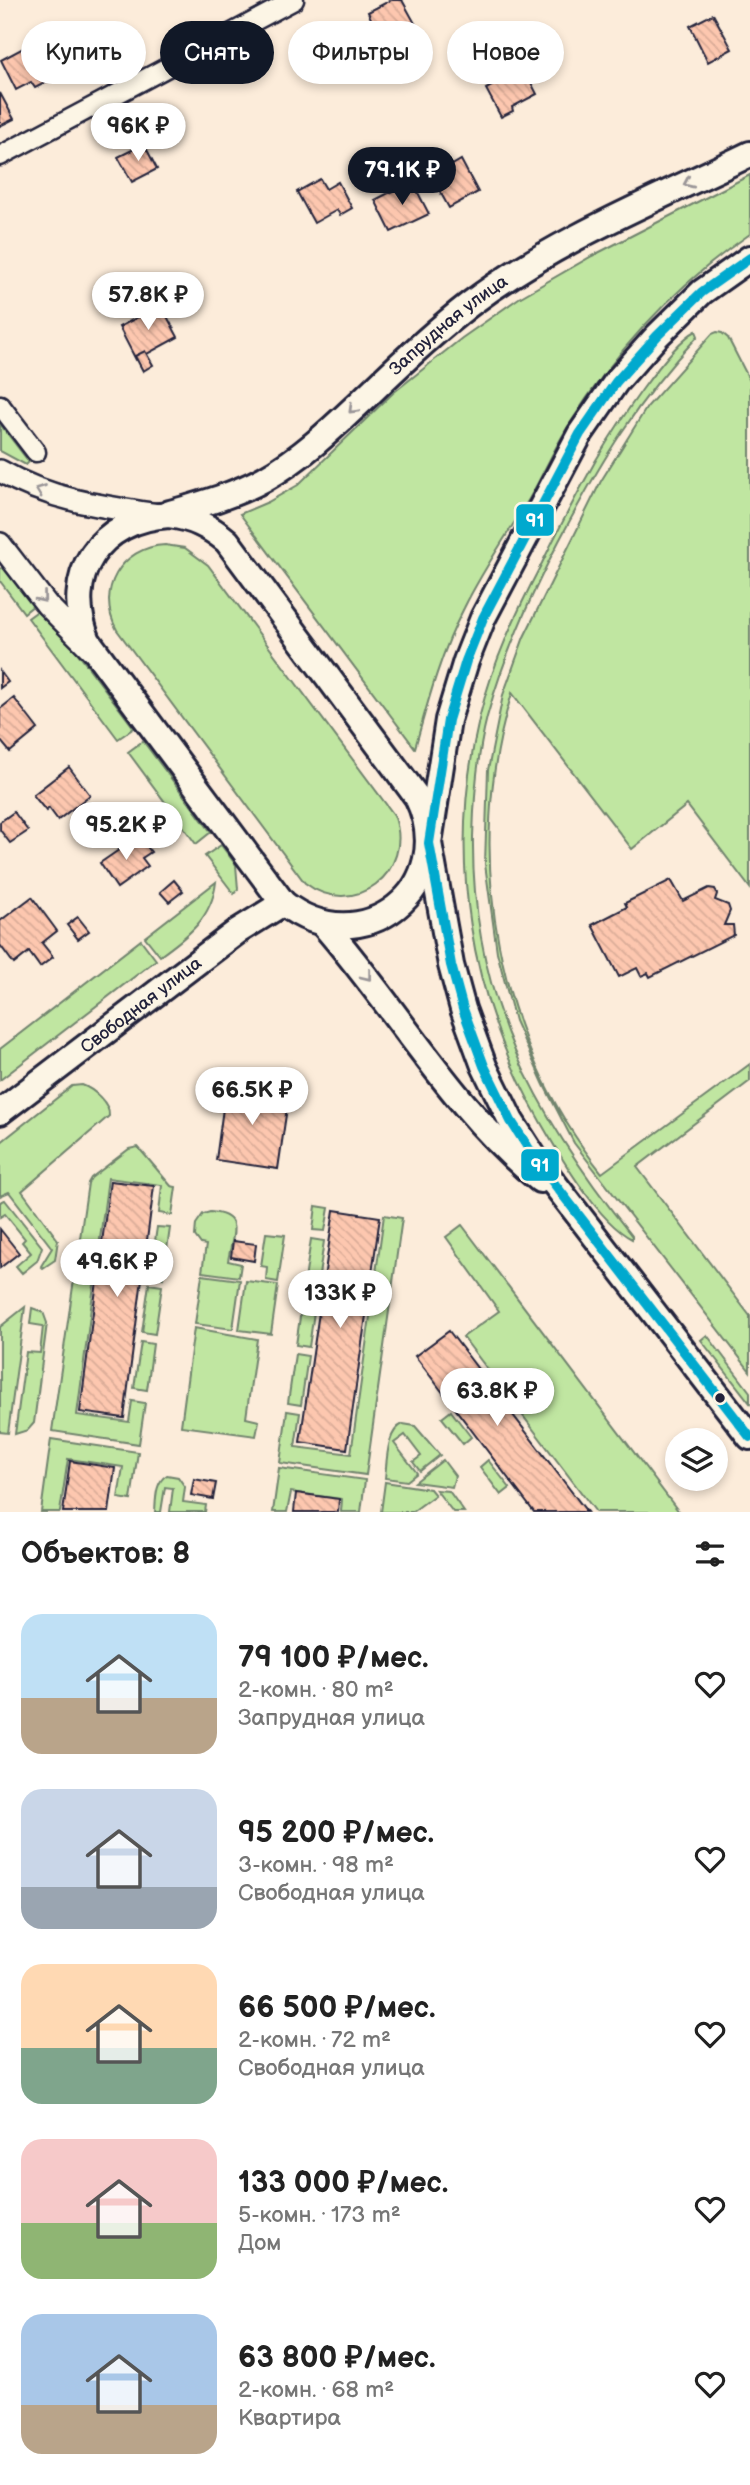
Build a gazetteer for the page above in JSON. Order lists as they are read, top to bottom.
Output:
{
  "streets": {
    "main road": ["Запрудная улица", "Свободная улица"]
  },
  "crossings": [
    ["Запрудная улица", "Свободная улица"]
  ],
  "one_way": ["Запрудная улица"],
  "lines": ["transit line 91"],
  "page": {
    "chip": [
      "Купить",
      "Снять",
      "Фильтры",
      "Новое"
    ],
    "price": [
      "96K ₽",
      "79.1K ₽",
      "57.8K ₽",
      "95.2K ₽",
      "66.5K ₽",
      "49.6K ₽",
      "133K ₽",
      "63.8K ₽"
    ],
    "heading": "Объектов: 8",
    "list": [
      {
        "name": "79 100 ₽/мес.",
        "note": "2-комн. · 80 m² · Запрудная улица"
      },
      {
        "name": "95 200 ₽/мес.",
        "note": "3-комн. · 98 m² · Свободная улица"
      },
      {
        "name": "66 500 ₽/мес.",
        "note": "2-комн. · 72 m² · Свободная улица"
      },
      {
        "name": "133 000 ₽/мес.",
        "note": "5-комн. · 173 m² · Дом"
      },
      {
        "name": "63 800 ₽/мес.",
        "note": "2-комн. · 68 m² · Квартира"
      }
    ]
  }
}
